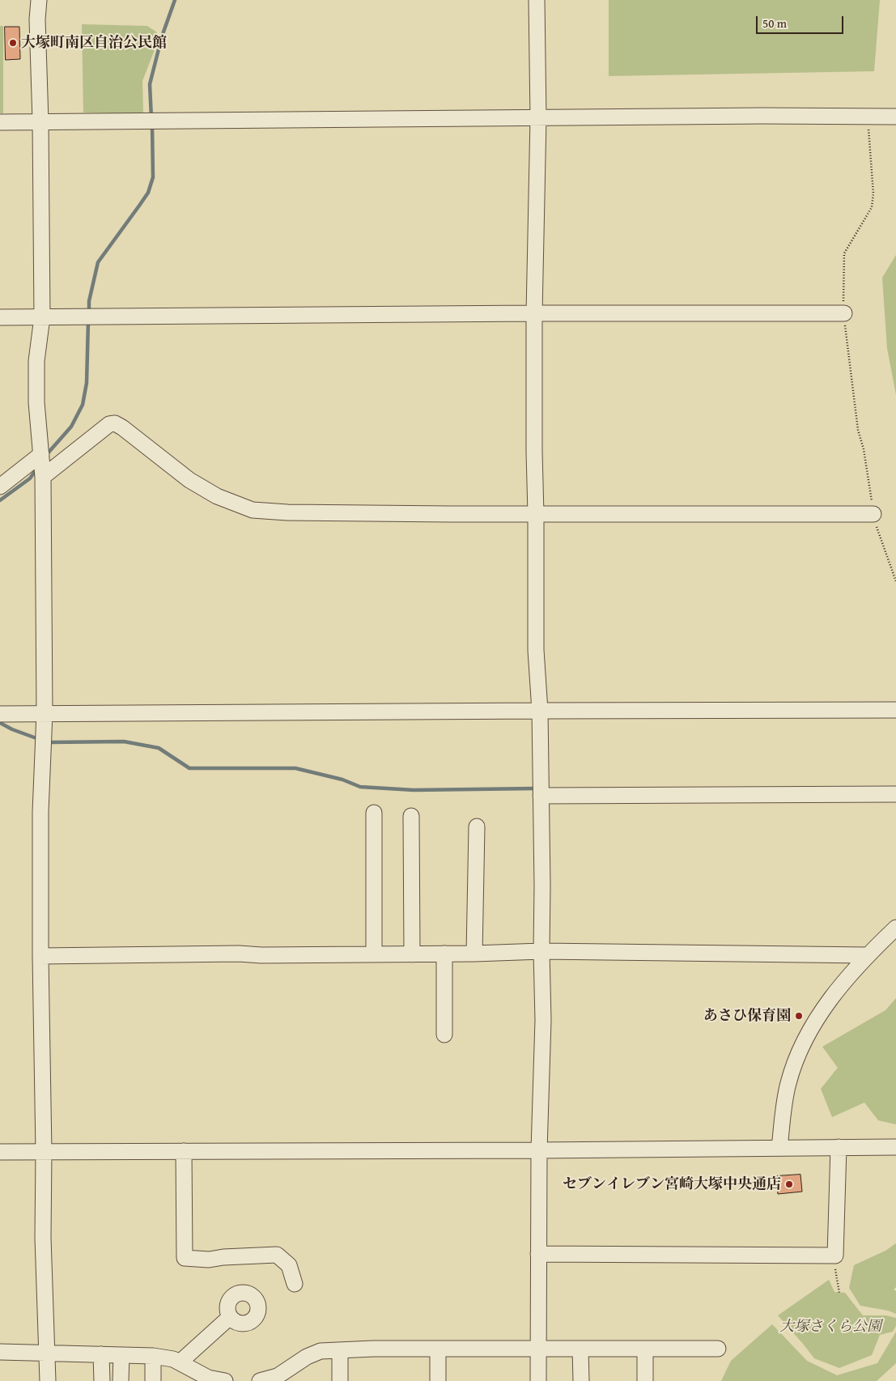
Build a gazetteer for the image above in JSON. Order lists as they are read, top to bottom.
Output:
{
  "parks": ["大塚さくら公園"],
  "places": ["大塚町南区自治公民館", "あさひ保育園", "セブンイレブン宮崎大塚中央通店"],
  "scale_bar": "50 m"
}
